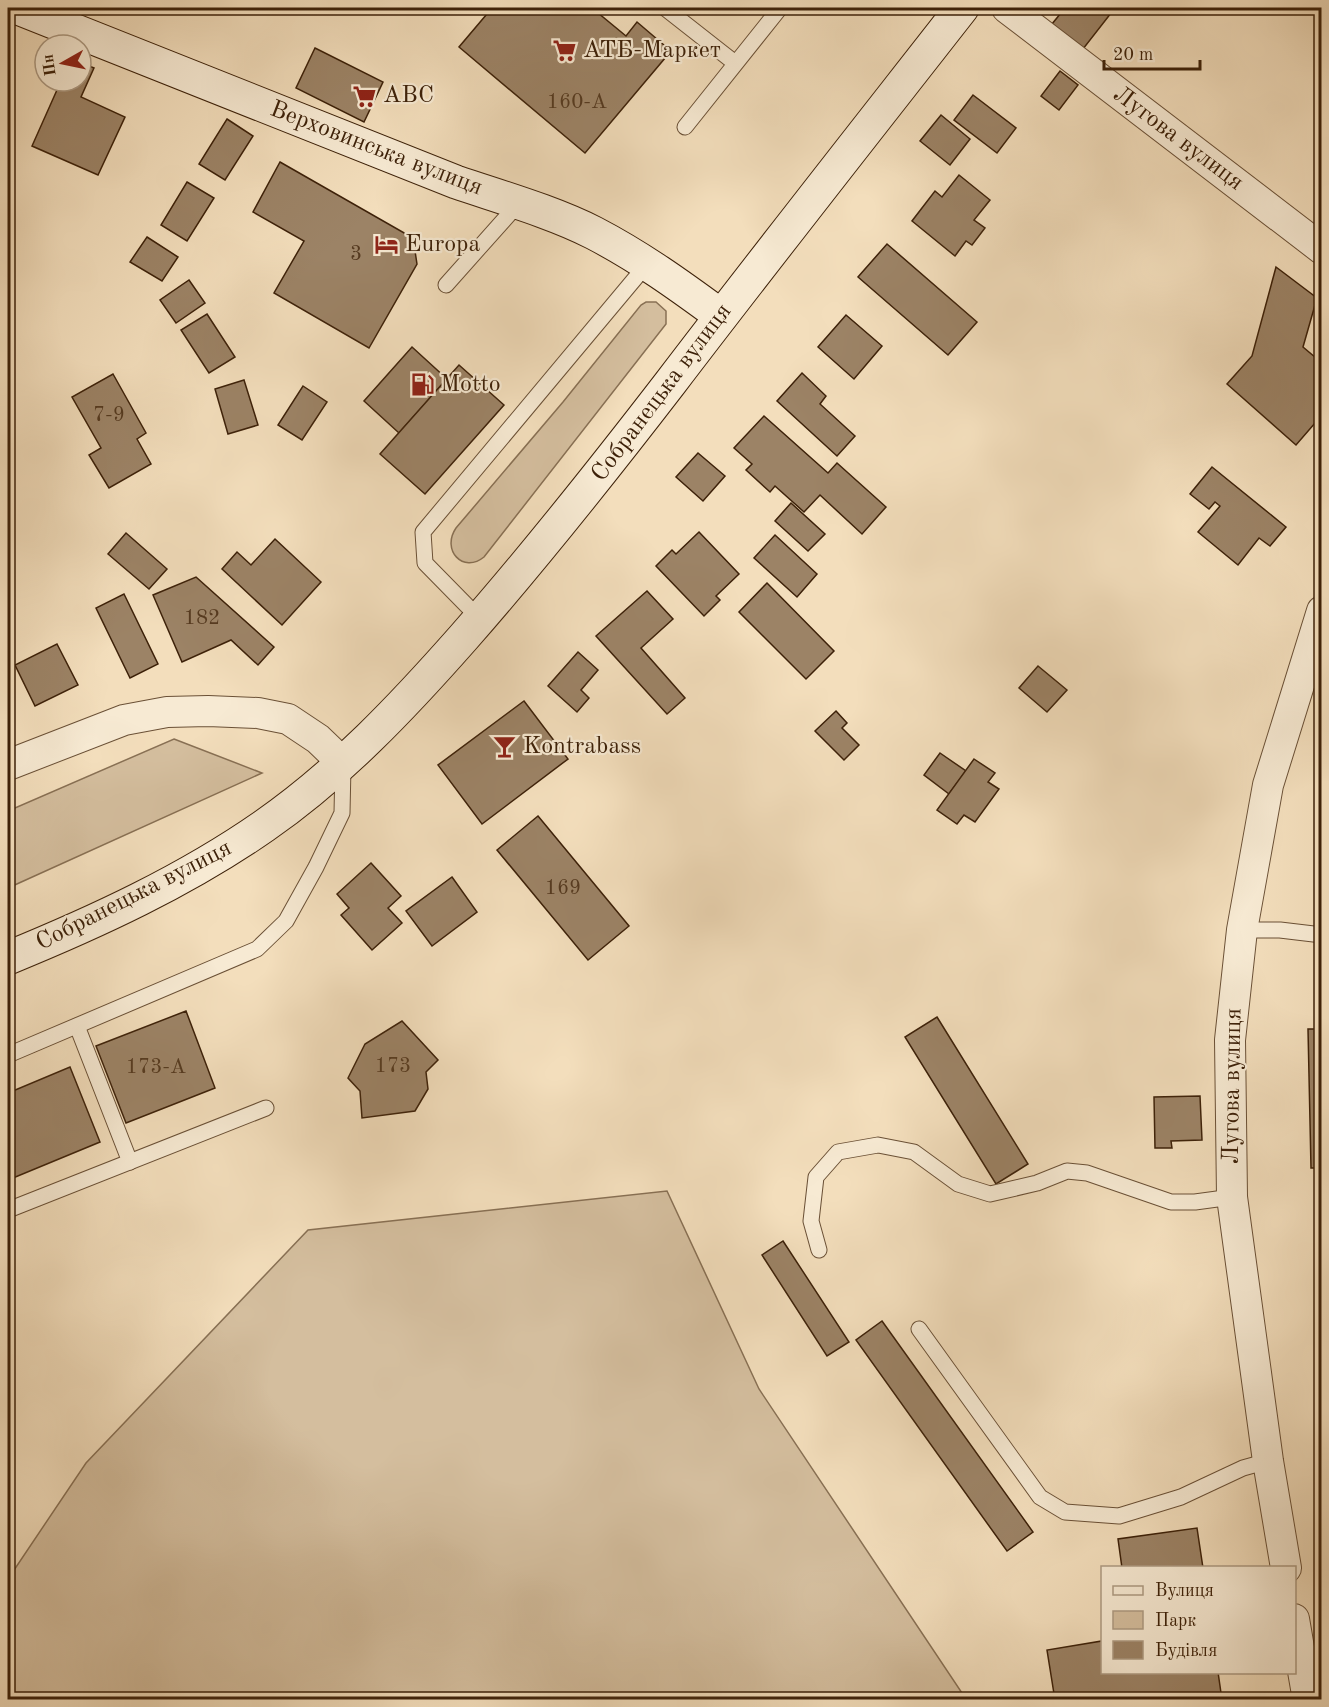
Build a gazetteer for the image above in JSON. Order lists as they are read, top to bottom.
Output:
{
  "streets": {
    "main road": ["Верховинська вулиця", "Собранецька вулиця"],
    "street": ["Лугова вулиця"]
  },
  "crossings": [
    ["Верховинська вулиця", "Собранецька вулиця"]
  ],
  "places": {
    "supermarket": ["АТБ-Маркет", "ABC"],
    "hotel": ["Europa"],
    "fuel station": ["Motto"],
    "bar": ["Kontrabass"]
  },
  "house_numbers": [
    "160-А",
    "3",
    "7-9",
    "182",
    "169",
    "173",
    "173-А"
  ],
  "legend": ["Вулиця", "Парк", "Будівля"],
  "scale_bar": "20 m",
  "north": "left"
}
